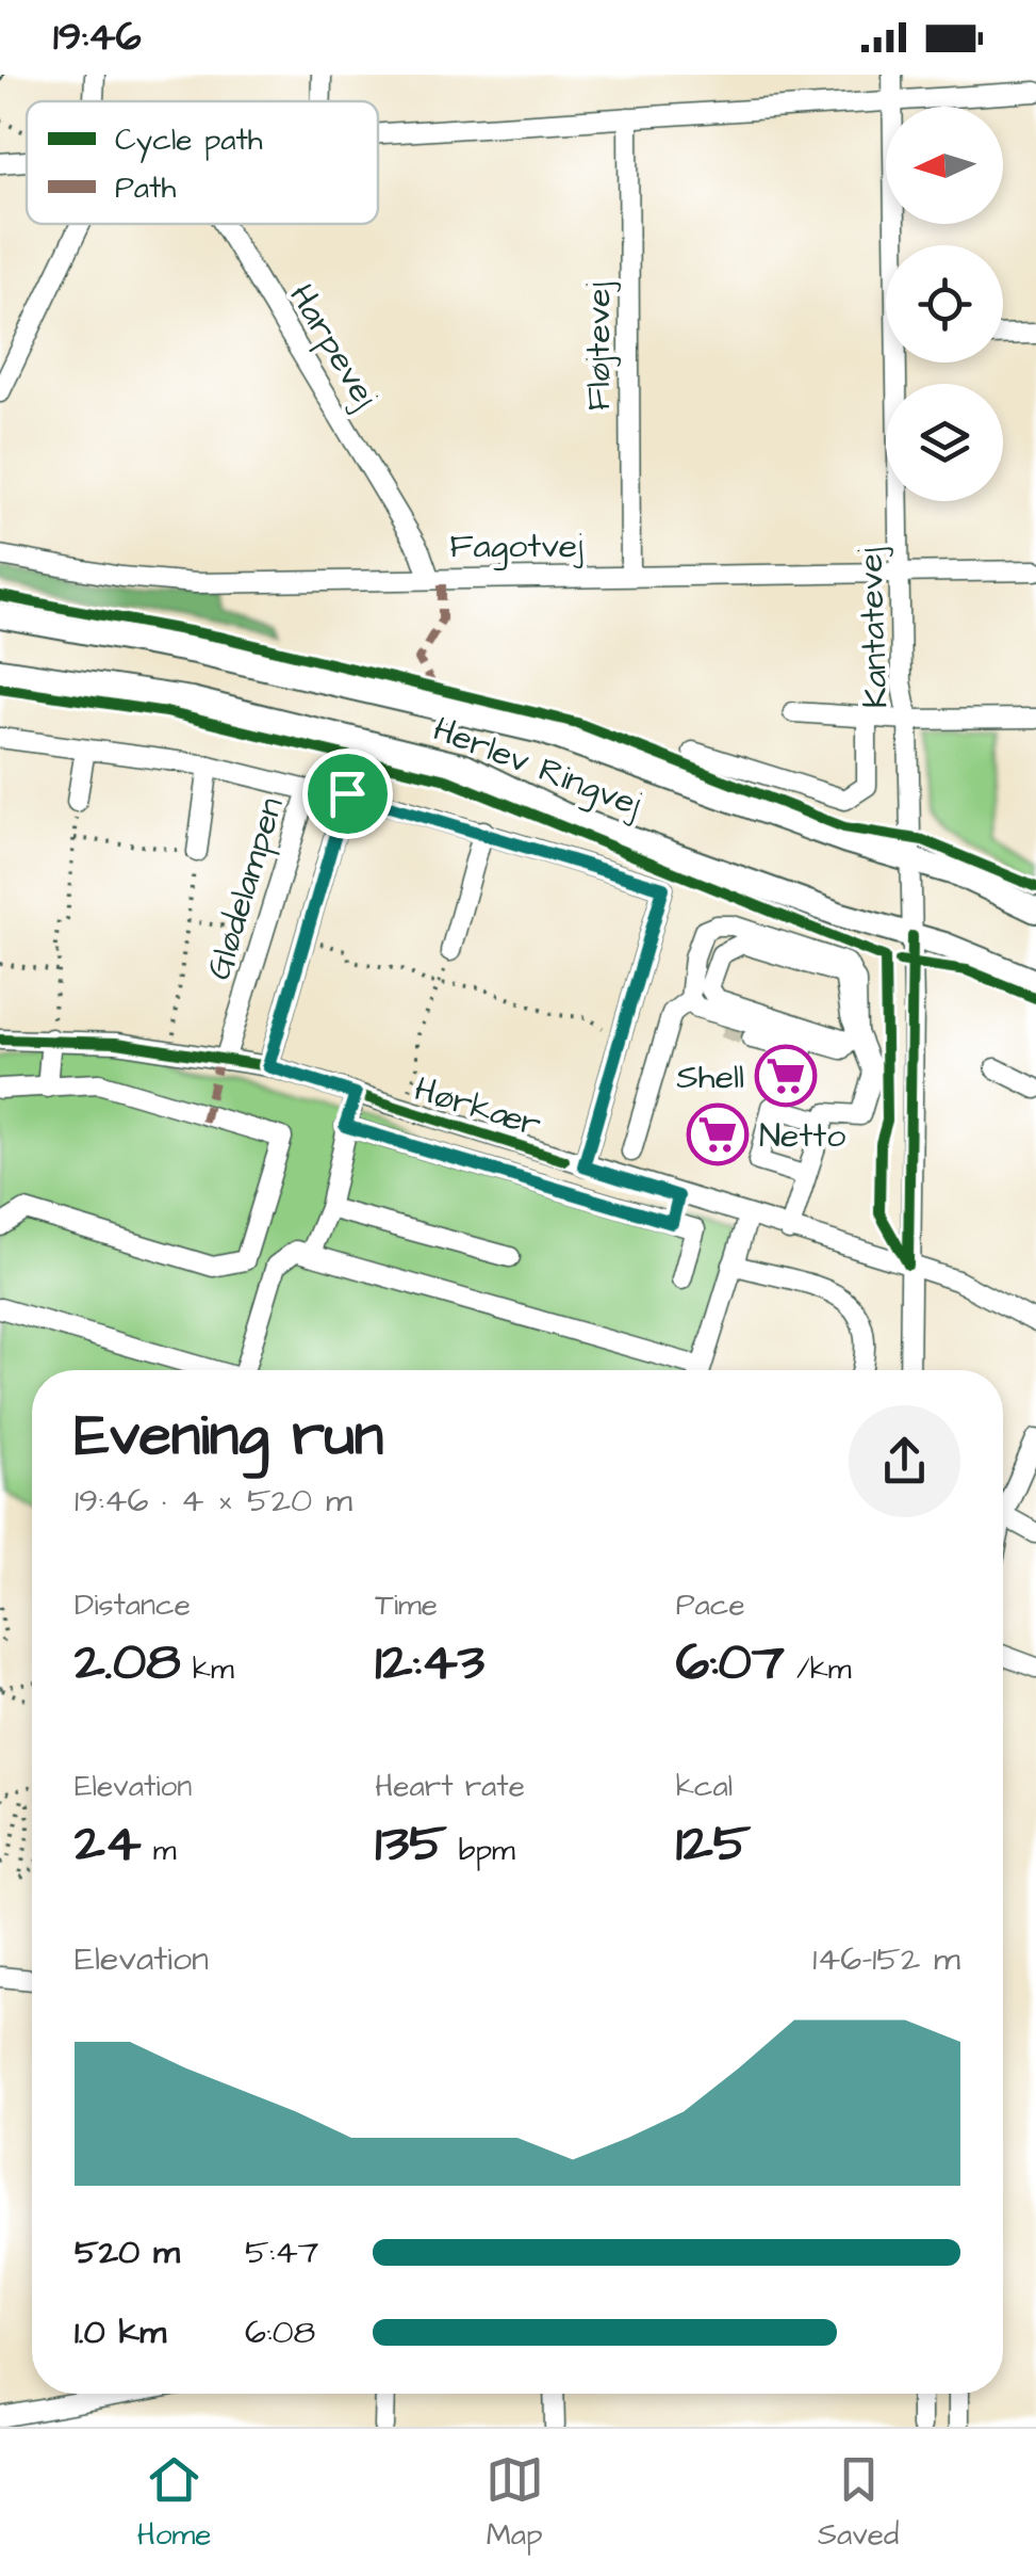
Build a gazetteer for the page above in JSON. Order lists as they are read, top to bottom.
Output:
{
  "streets": {
    "main road": ["Herlev Ringvej"],
    "street": [
      "Harpevej",
      "Fløjtevej",
      "Fagotvej",
      "Kantatevej",
      "Glødelampen",
      "Hørkær"
    ]
  },
  "crossings": [
    ["Harpevej", "Fagotvej"],
    ["Fløjtevej", "Fagotvej"],
    ["Fagotvej", "Kantatevej"],
    ["Kantatevej", "Herlev Ringvej"],
    ["Kantatevej", "Hørkær"],
    ["Glødelampen", "Hørkær"]
  ],
  "places": {
    "supermarket": ["Shell", "Netto"]
  },
  "legend": ["Cycle path", "Path"],
  "north": "left",
  "page": {
    "status": "19:46",
    "heading": ["Evening run", "19:46 · 4 × 520 m"],
    "stats": [
      ["Distance", "2.08 km"],
      ["Time", "12:43"],
      ["Pace", "6:07 /km"],
      ["Elevation", "24 m"],
      ["Heart rate", "135 bpm"],
      ["kcal", "125"]
    ],
    "chart": ["Elevation", "146–152 m"],
    "list": [
      {
        "name": "520 m",
        "note": "5:47"
      },
      {
        "name": "1.0 km",
        "note": "6:08"
      }
    ],
    "tabs": ["Home", "Map", "Saved"]
  }
}
